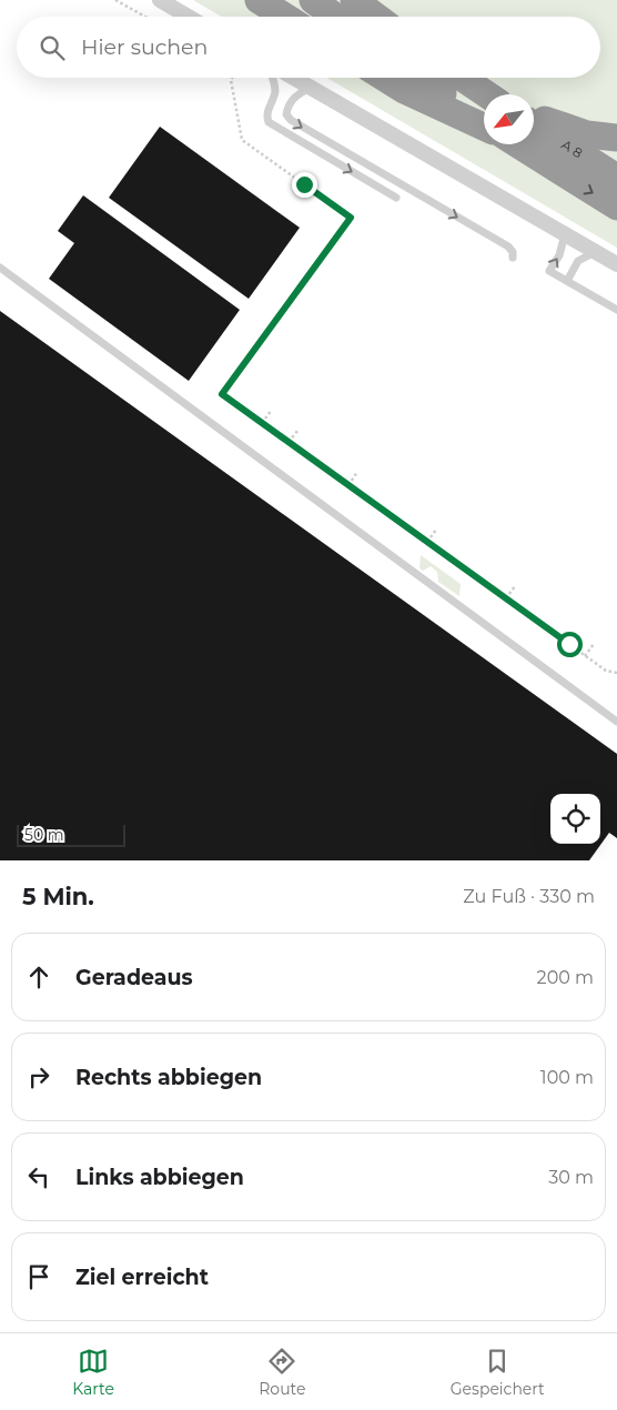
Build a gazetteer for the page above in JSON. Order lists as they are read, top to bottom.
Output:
{
  "streets": {
    "highway": ["A 8"]
  },
  "scale_bar": "50 m",
  "north": "bottom left",
  "page": {
    "search": "Hier suchen",
    "scale": "50 m",
    "heading": ["5 Min.", "Zu Fuß · 330 m"],
    "list": [
      ["Geradeaus", "200 m"],
      ["Rechts abbiegen", "100 m"],
      ["Links abbiegen", "30 m"],
      "Ziel erreicht"
    ],
    "nav": ["Karte", "Route", "Gespeichert"]
  }
}
